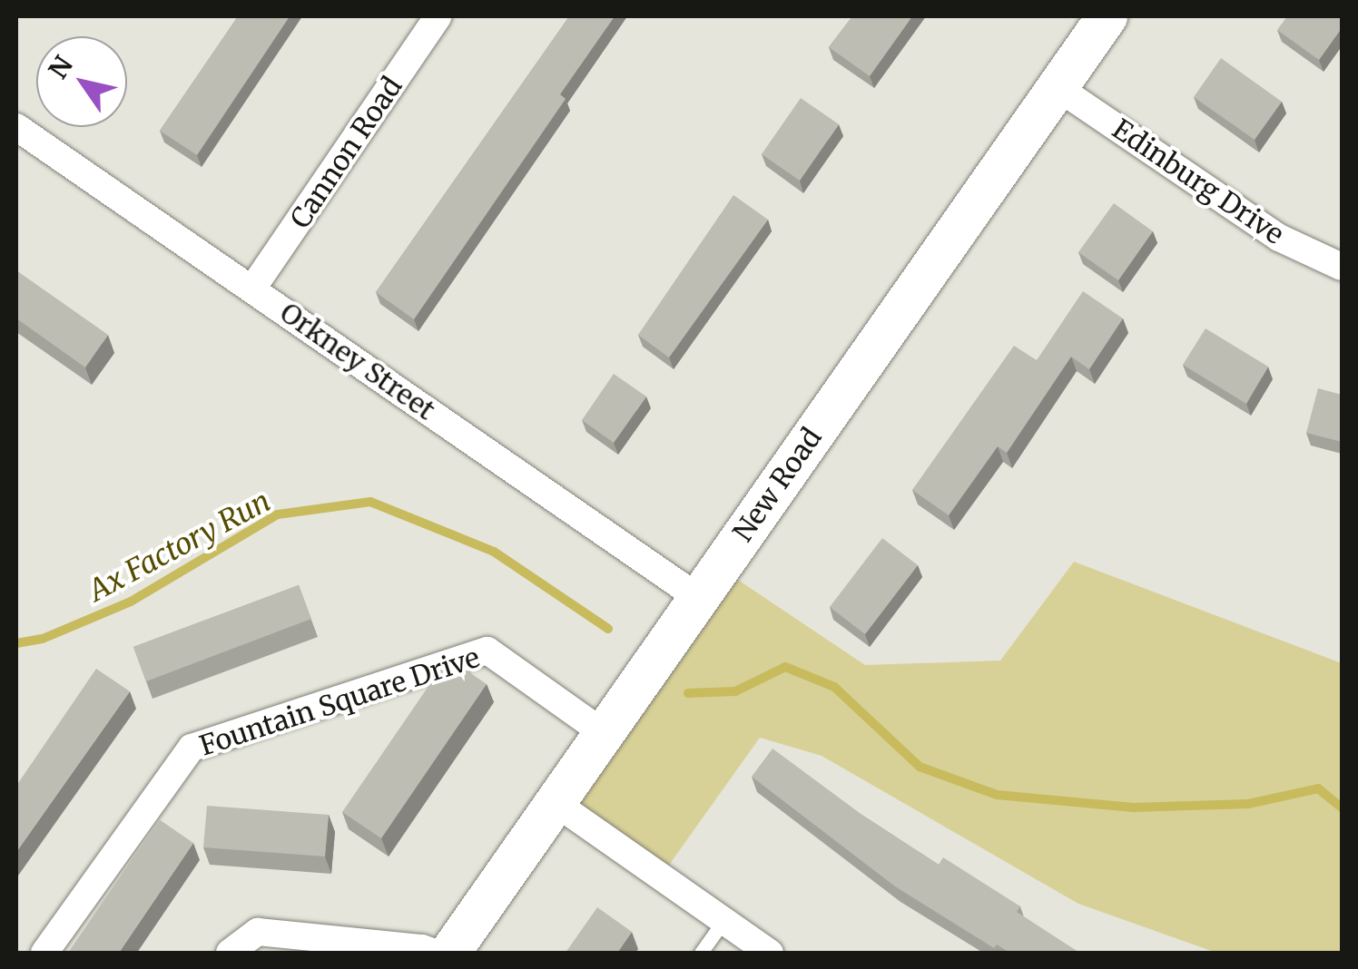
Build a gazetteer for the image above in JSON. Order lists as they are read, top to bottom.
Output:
{
  "streets": {
    "street": [
      "Cannon Road",
      "Edinburg Drive",
      "Orkney Street",
      "New Road",
      "Fountain Square Drive"
    ]
  },
  "crossings": [
    ["Cannon Road", "Orkney Street"],
    ["Edinburg Drive", "New Road"],
    ["Orkney Street", "New Road"],
    ["New Road", "Fountain Square Drive"]
  ],
  "water": ["Ax Factory Run"],
  "north": "top left"
}
